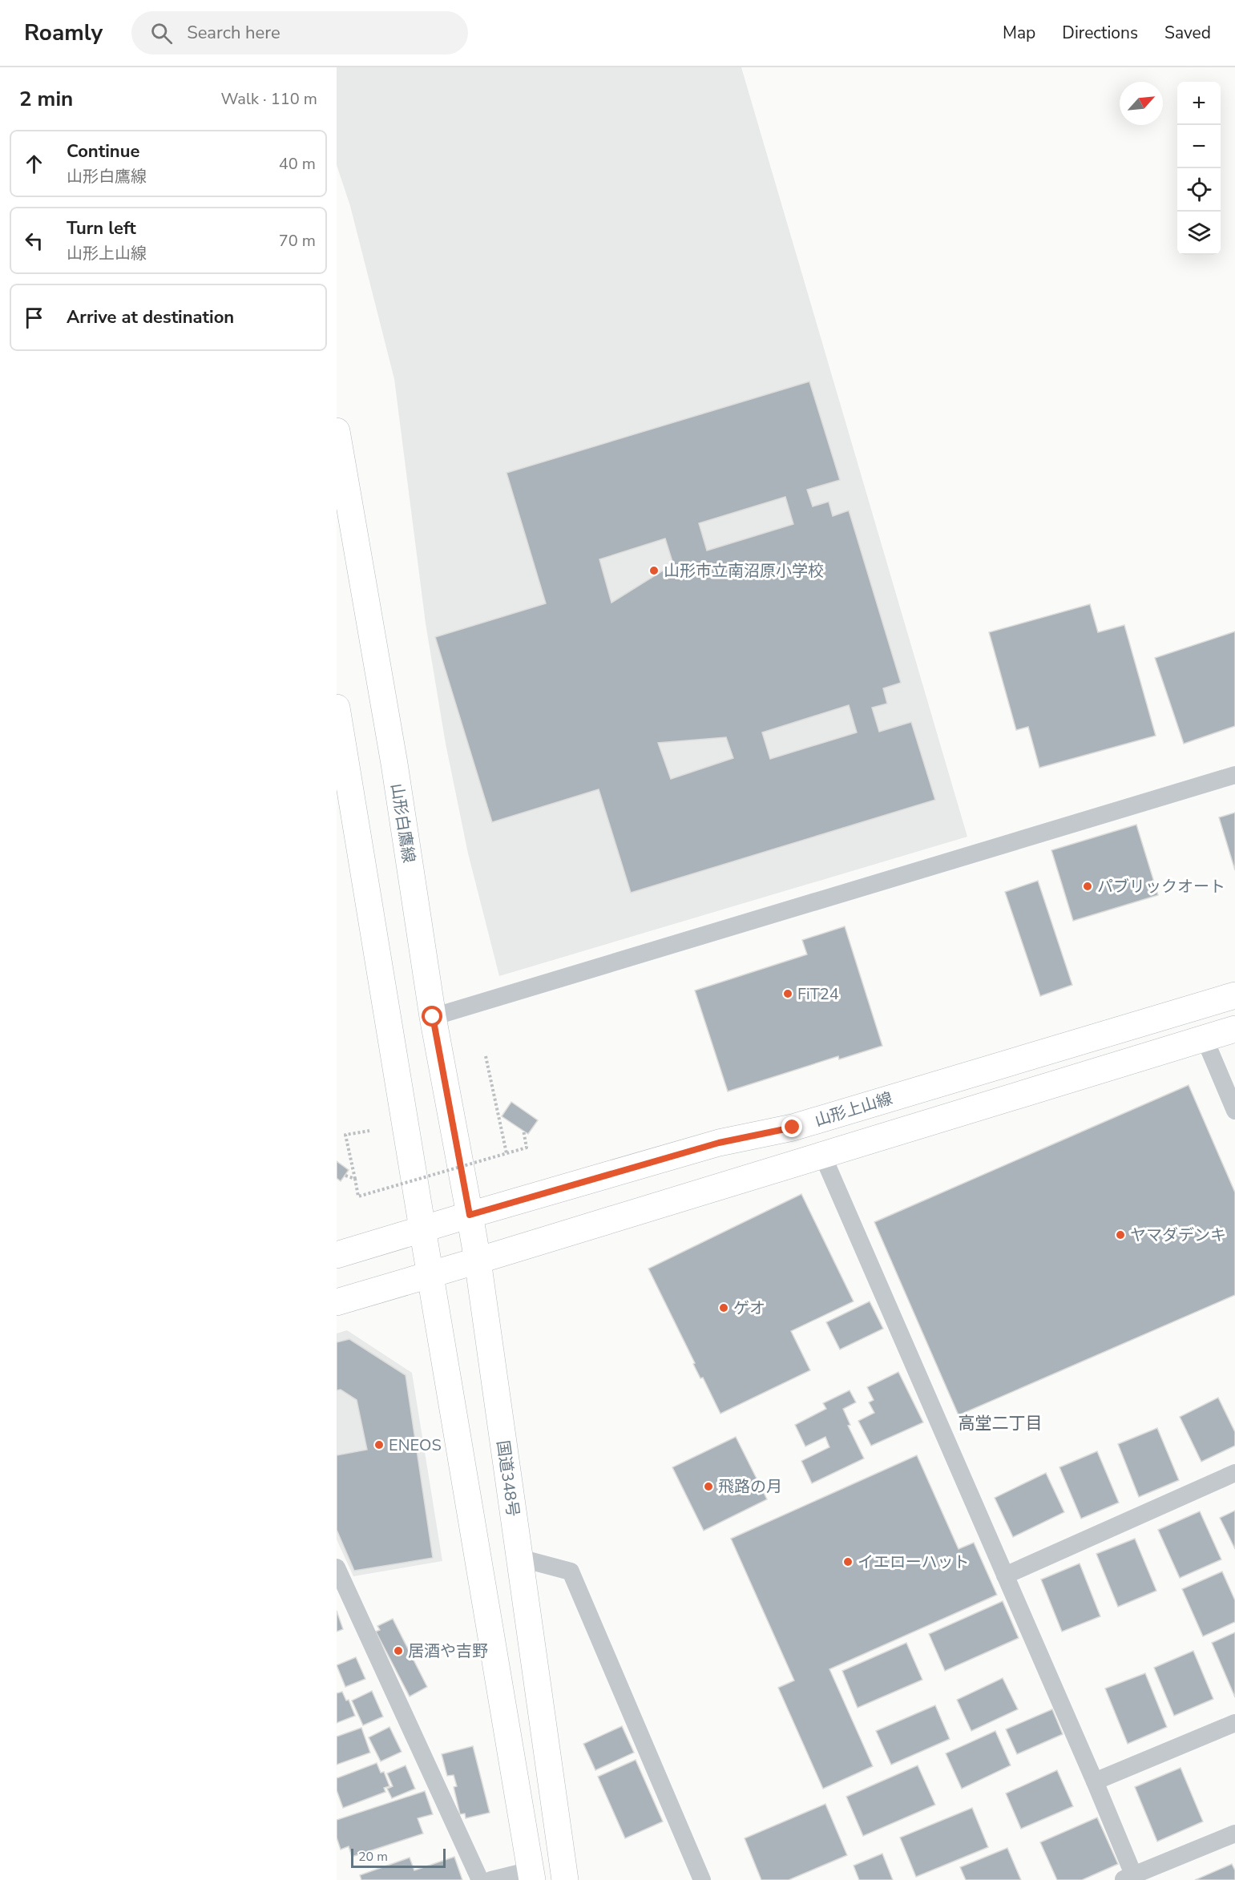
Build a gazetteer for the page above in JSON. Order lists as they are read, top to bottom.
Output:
{
  "streets": {
    "main road": ["山形白鷹線", "山形上山線", "国道348号"]
  },
  "crossings": [
    ["山形白鷹線", "山形上山線"],
    ["山形白鷹線", "国道348号"],
    ["山形上山線", "国道348号"]
  ],
  "districts": ["高堂二丁目"],
  "places": [
    "山形市立南沼原小学校",
    "パブリックオート",
    "FiT24",
    "ヤマダデンキ",
    "ゲオ",
    "ENEOS",
    "飛路の月",
    "イエローハット",
    "居酒や吉野"
  ],
  "scale_bar": "20 m",
  "north": "top right",
  "page": {
    "header": "Roamly",
    "search": "Search here",
    "nav": ["Map", "Directions", "Saved"],
    "heading": ["2 min", "Walk · 110 m"],
    "map_buttons": ["+", "−"],
    "list": [
      ["Continue", "山形白鷹線", "40 m"],
      ["Turn left", "山形上山線", "70 m"],
      "Arrive at destination"
    ],
    "scale": "20 m"
  }
}
